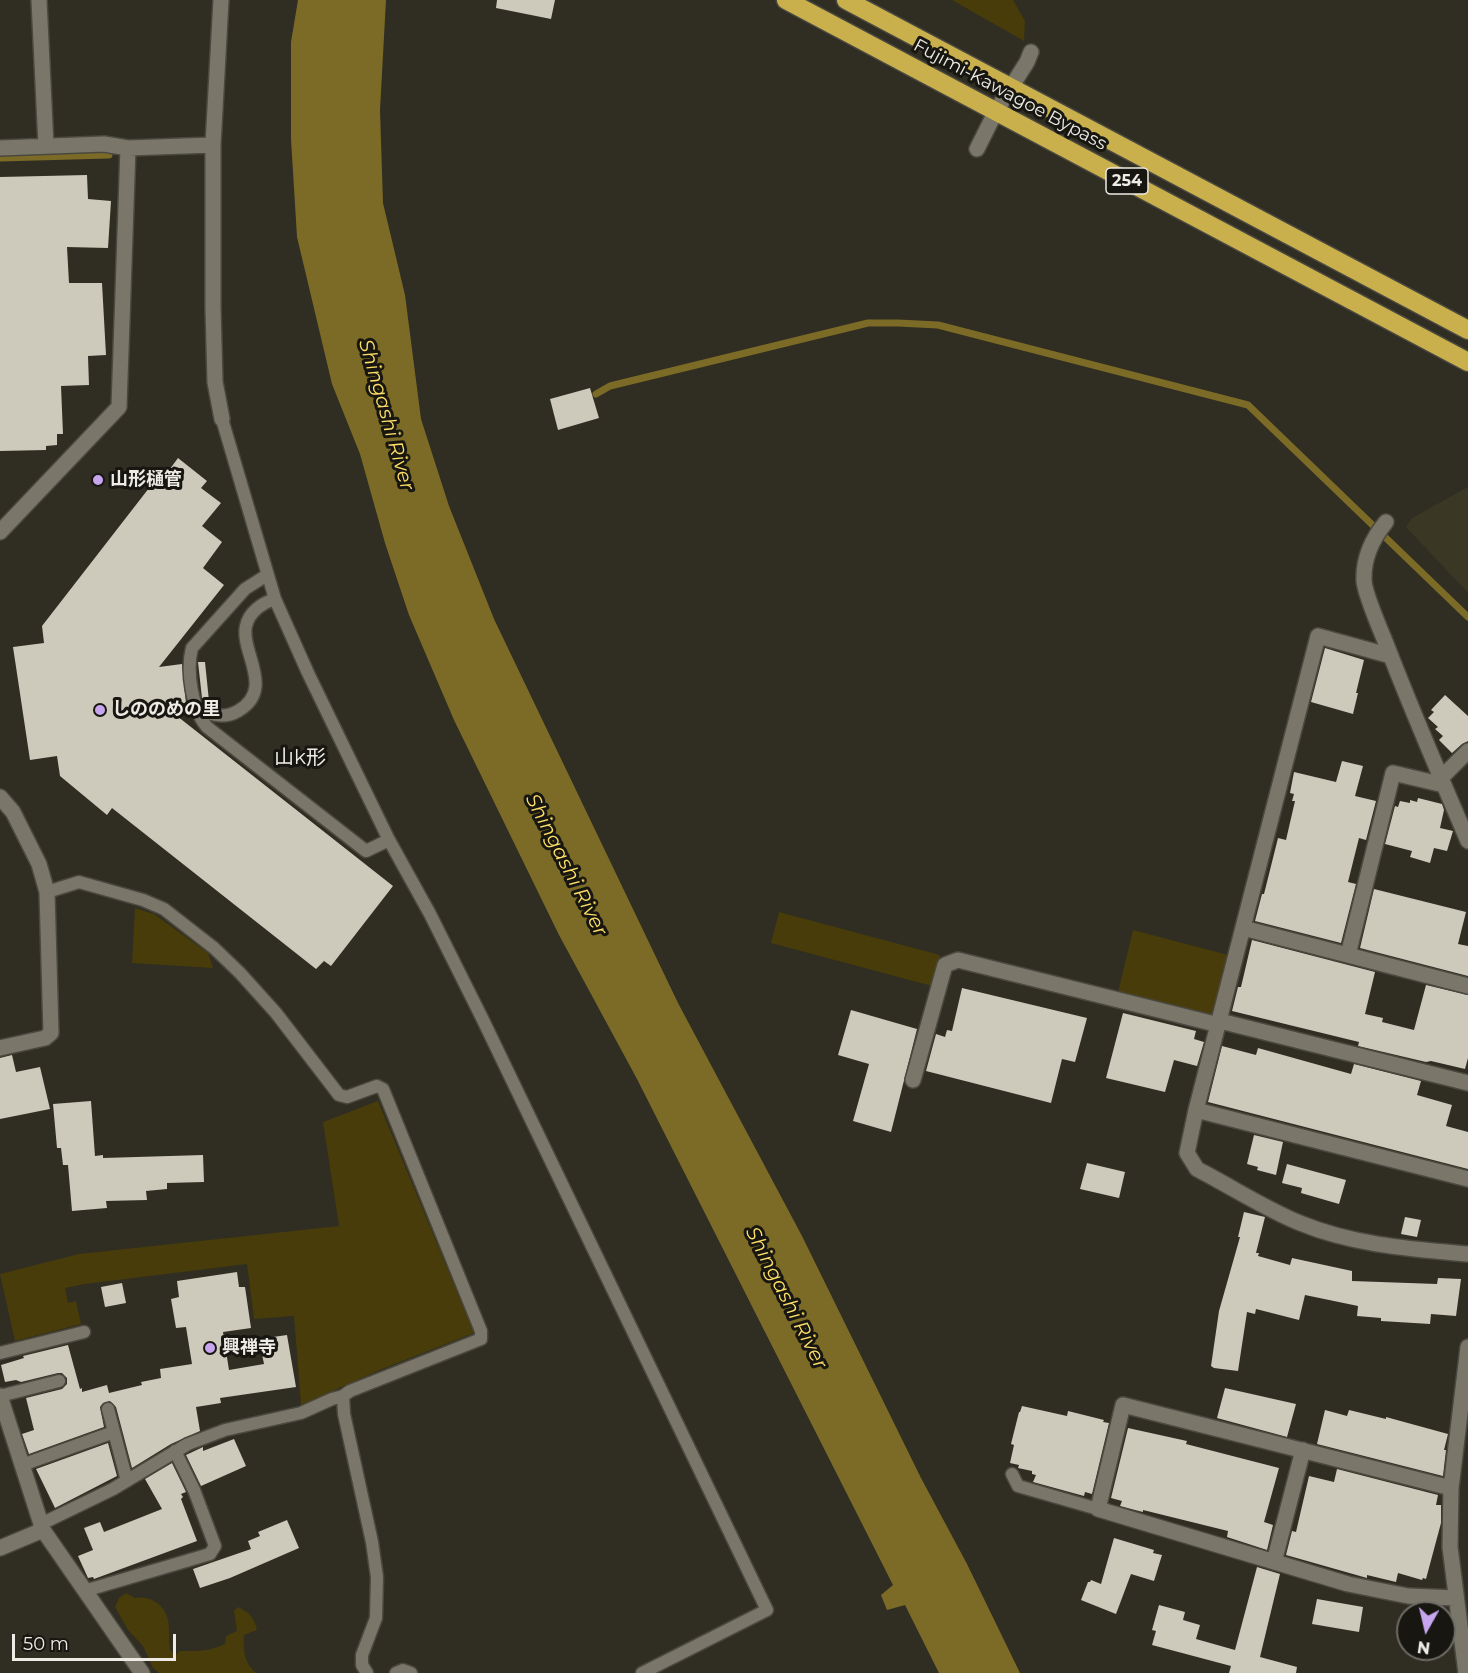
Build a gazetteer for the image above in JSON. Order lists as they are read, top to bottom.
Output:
{
  "streets": {
    "highway": ["Fujimi-Kawagoe Bypass", "254"]
  },
  "districts": ["山k形"],
  "water": ["Shingashi River"],
  "places": ["山形樋管", "しののめの里", "興禅寺"],
  "scale_bar": "50 m",
  "north": "bottom"
}
